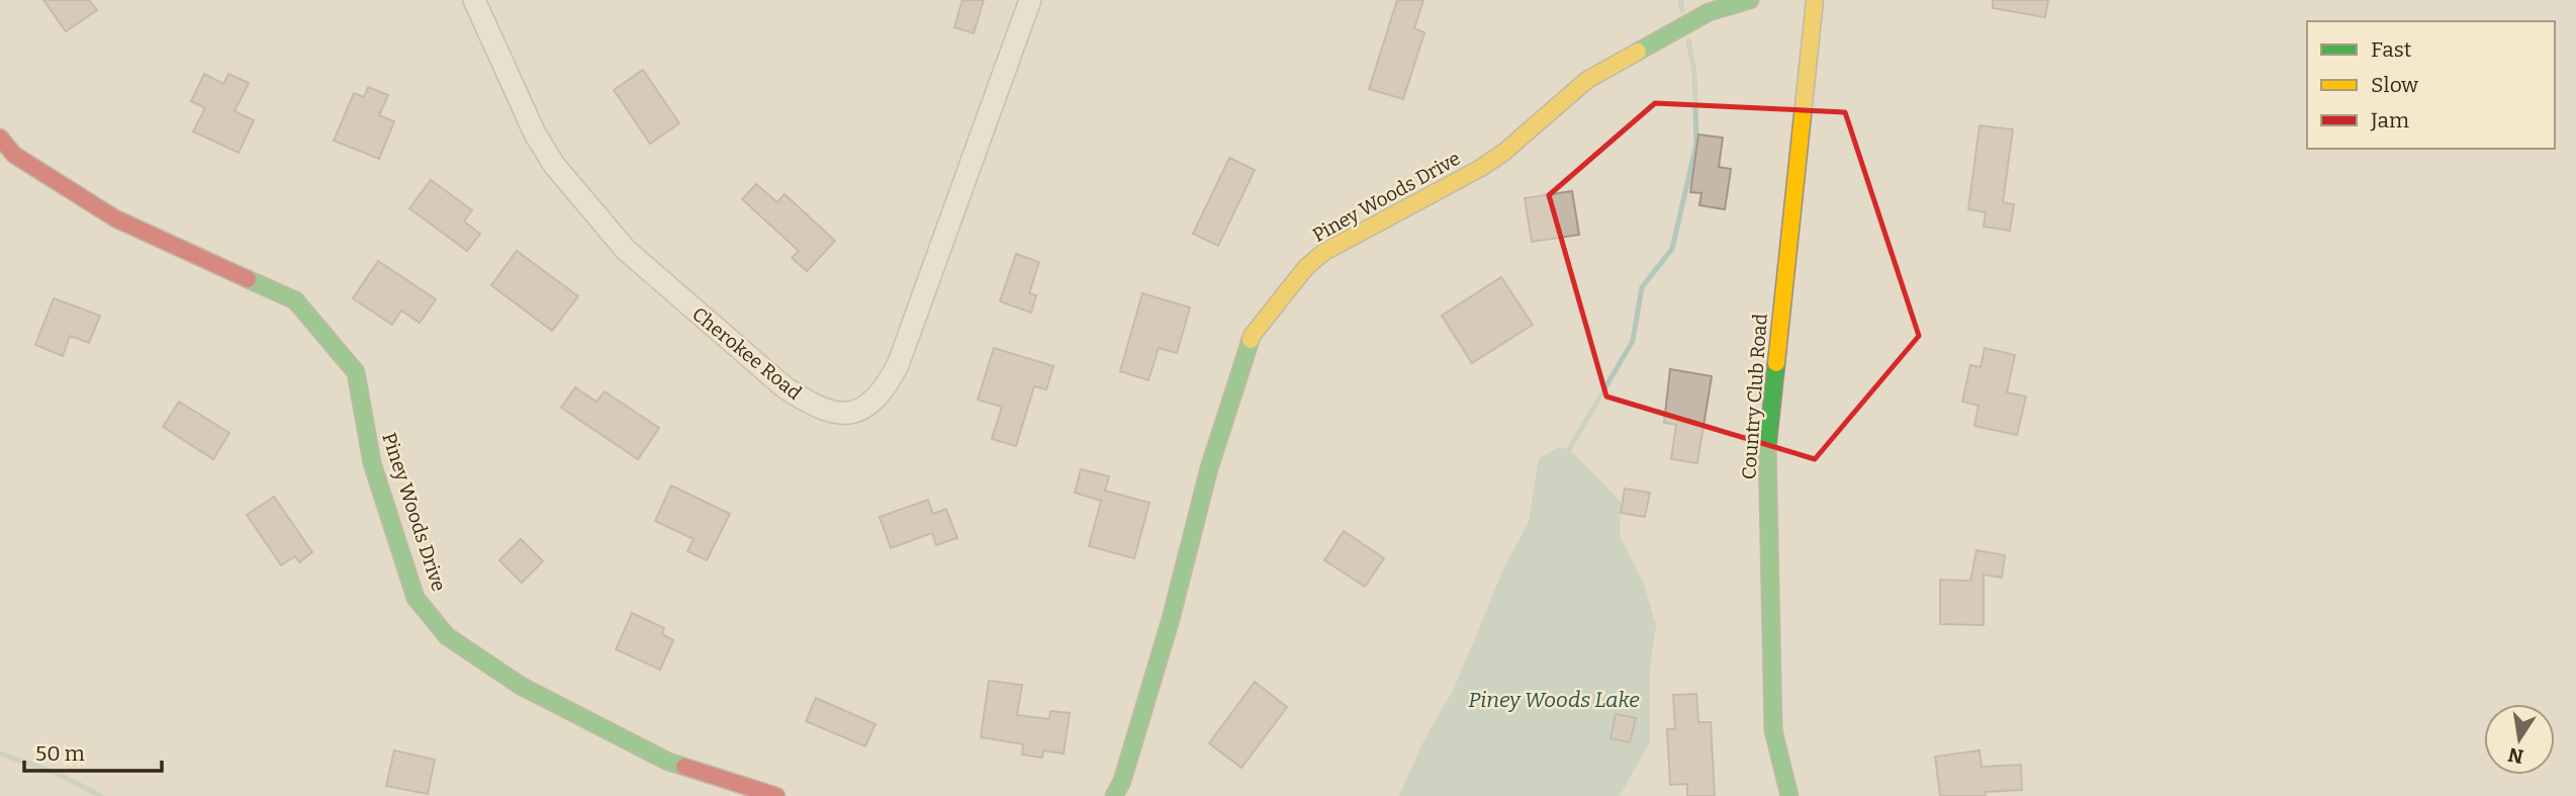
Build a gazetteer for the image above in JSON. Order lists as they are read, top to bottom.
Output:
{
  "streets": {
    "street": ["Piney Woods Drive", "Cherokee Road", "Country Club Road"]
  },
  "water": ["Piney Woods Lake"],
  "legend": ["Fast", "Slow", "Jam"],
  "scale_bar": "50 m",
  "north": "bottom"
}
